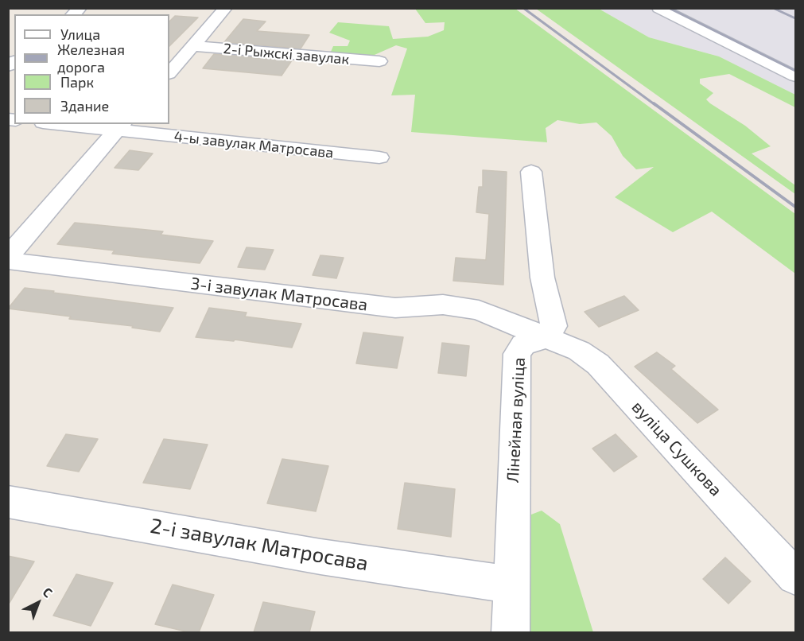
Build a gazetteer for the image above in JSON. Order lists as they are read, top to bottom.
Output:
{
  "streets": {
    "street": [
      "2-і Рыжскі завулак",
      "4-ы завулак Матросава",
      "3-і завулак Матросава",
      "Лінейная вуліца",
      "вуліца Сушкова",
      "2-і завулак Матросава"
    ]
  },
  "crossings": [
    ["3-і завулак Матросава", "Лінейная вуліца"],
    ["3-і завулак Матросава", "вуліца Сушкова"],
    ["Лінейная вуліца", "вуліца Сушкова"],
    ["Лінейная вуліца", "2-і завулак Матросава"]
  ],
  "legend": [
    "Улица",
    "Железная дорога",
    "Парк",
    "Здание"
  ],
  "north": "top right"
}
